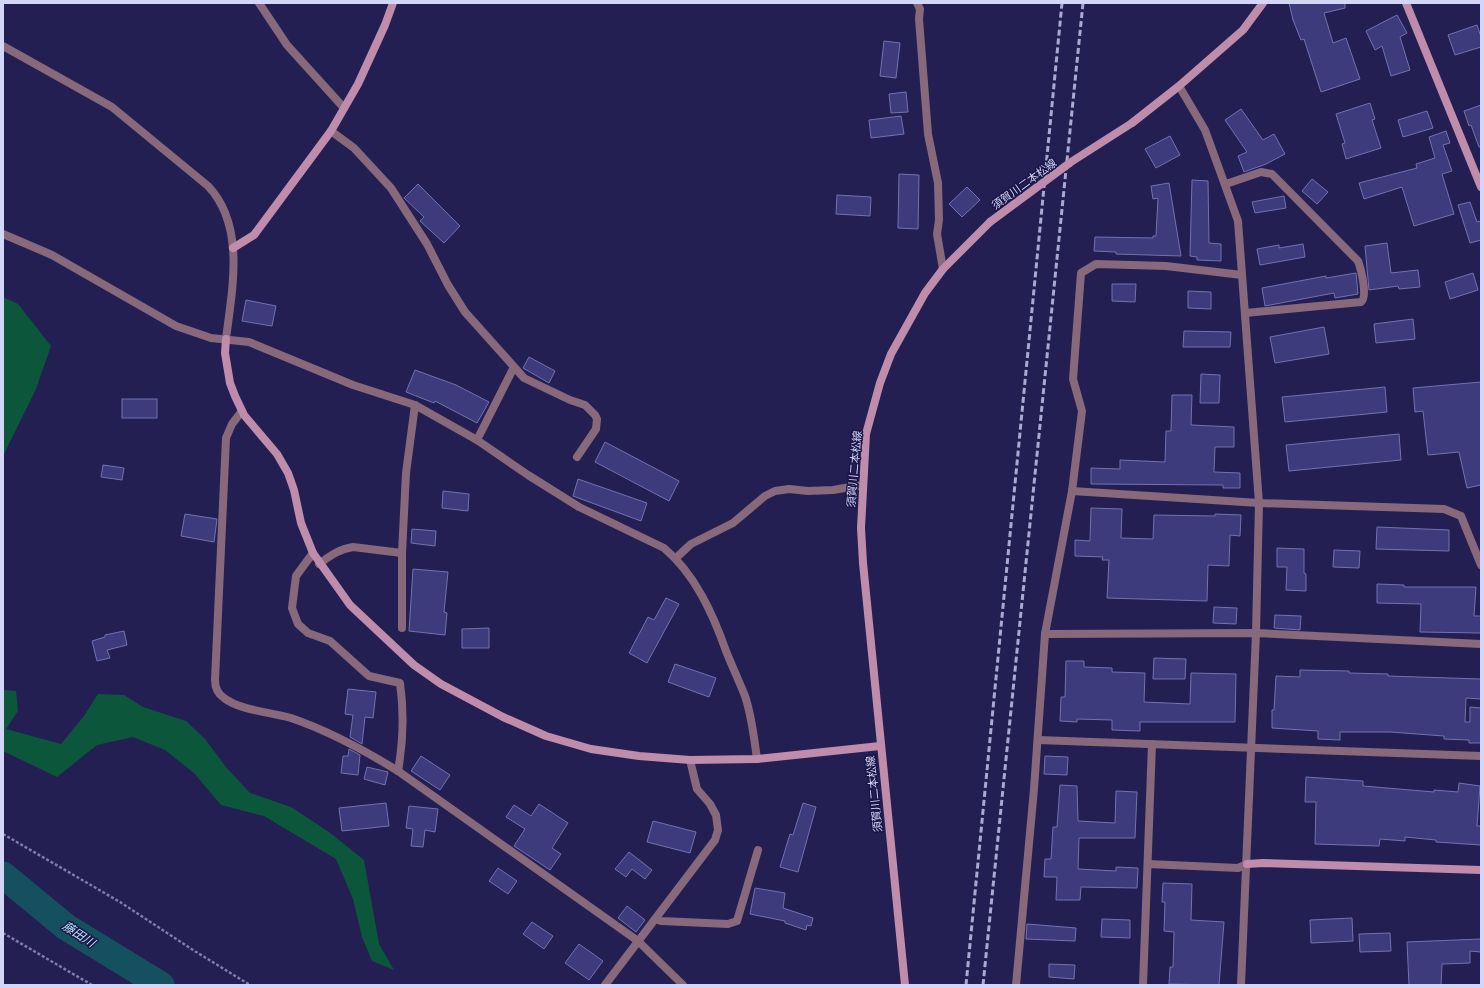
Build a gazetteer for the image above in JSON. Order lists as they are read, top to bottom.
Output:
{
  "streets": {
    "street": ["須賀川二本松線"]
  },
  "water": ["藤田川"]
}
